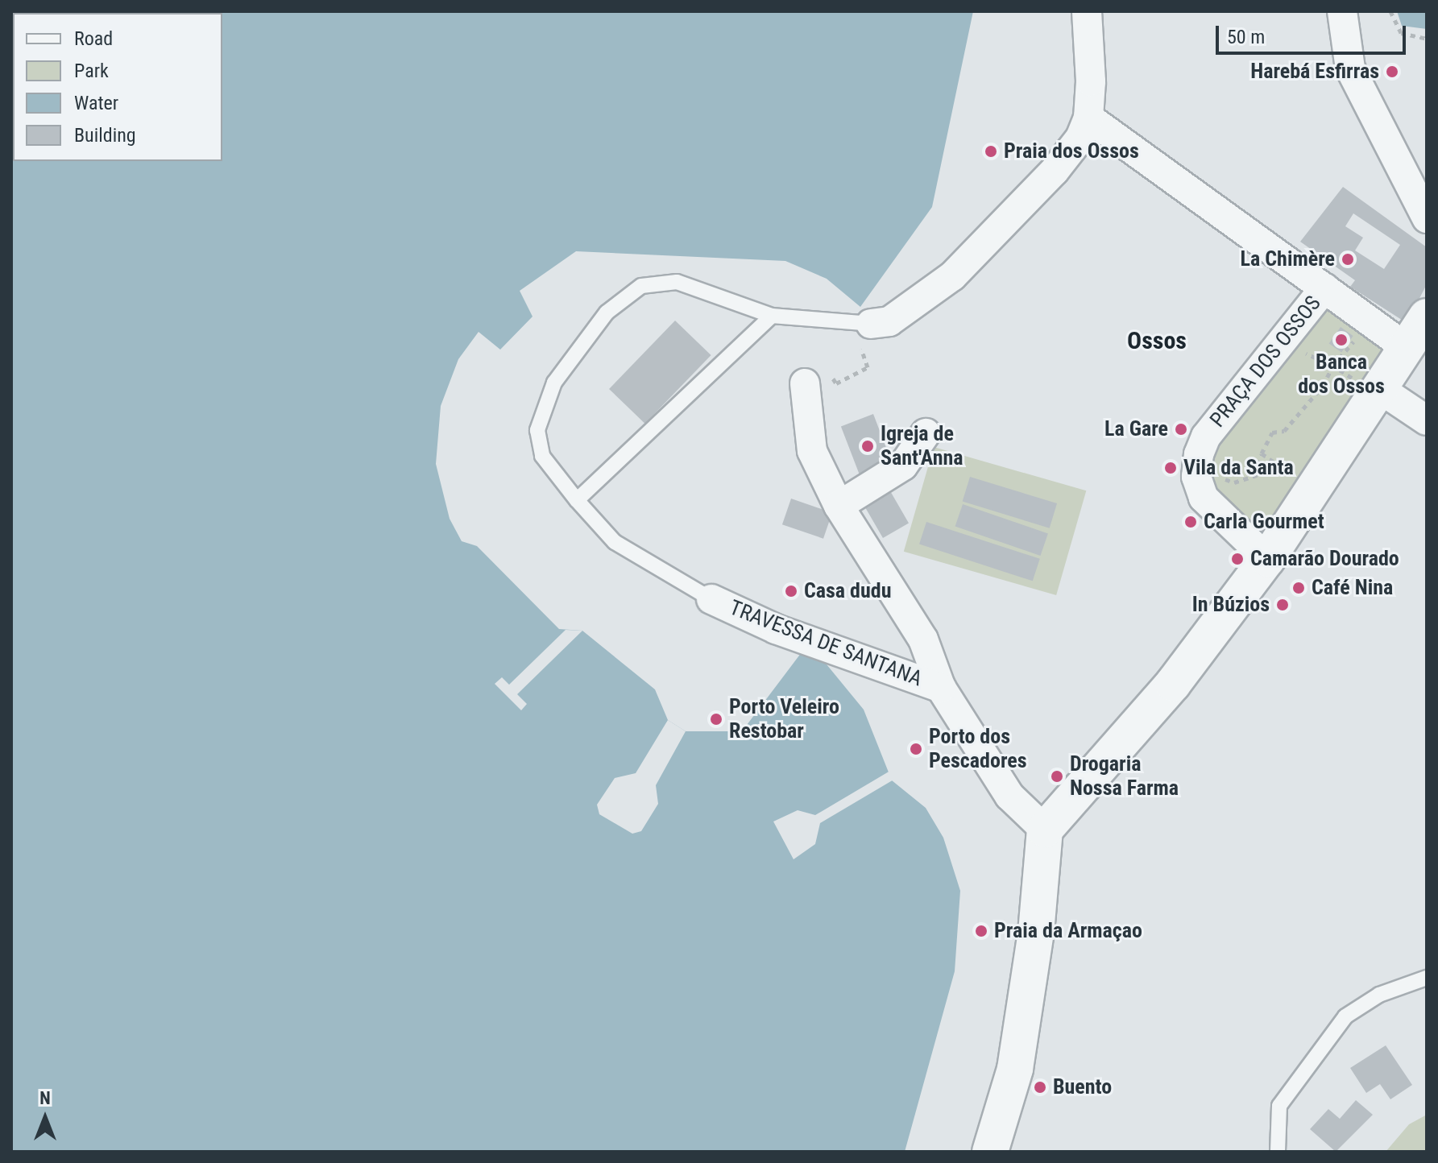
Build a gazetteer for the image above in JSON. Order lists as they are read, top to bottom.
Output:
{
  "streets": {
    "street": ["PRAÇA DOS OSSOS", "TRAVESSA DE SANTANA"]
  },
  "districts": ["Ossos"],
  "places": [
    "Harebá Esfirras",
    "Praia dos Ossos",
    "La Chimère",
    "Banca dos Ossos",
    "La Gare",
    "Igreja de Sant'Anna",
    "Vila da Santa",
    "Carla Gourmet",
    "Camarão Dourado",
    "Café Nina",
    "Casa dudu",
    "In Búzios",
    "Porto Veleiro Restobar",
    "Porto dos Pescadores",
    "Drogaria Nossa Farma",
    "Praia da Armaçao",
    "Buento"
  ],
  "legend": [
    "Road",
    "Park",
    "Water",
    "Building"
  ],
  "scale_bar": "50 m",
  "north": "top"
}
